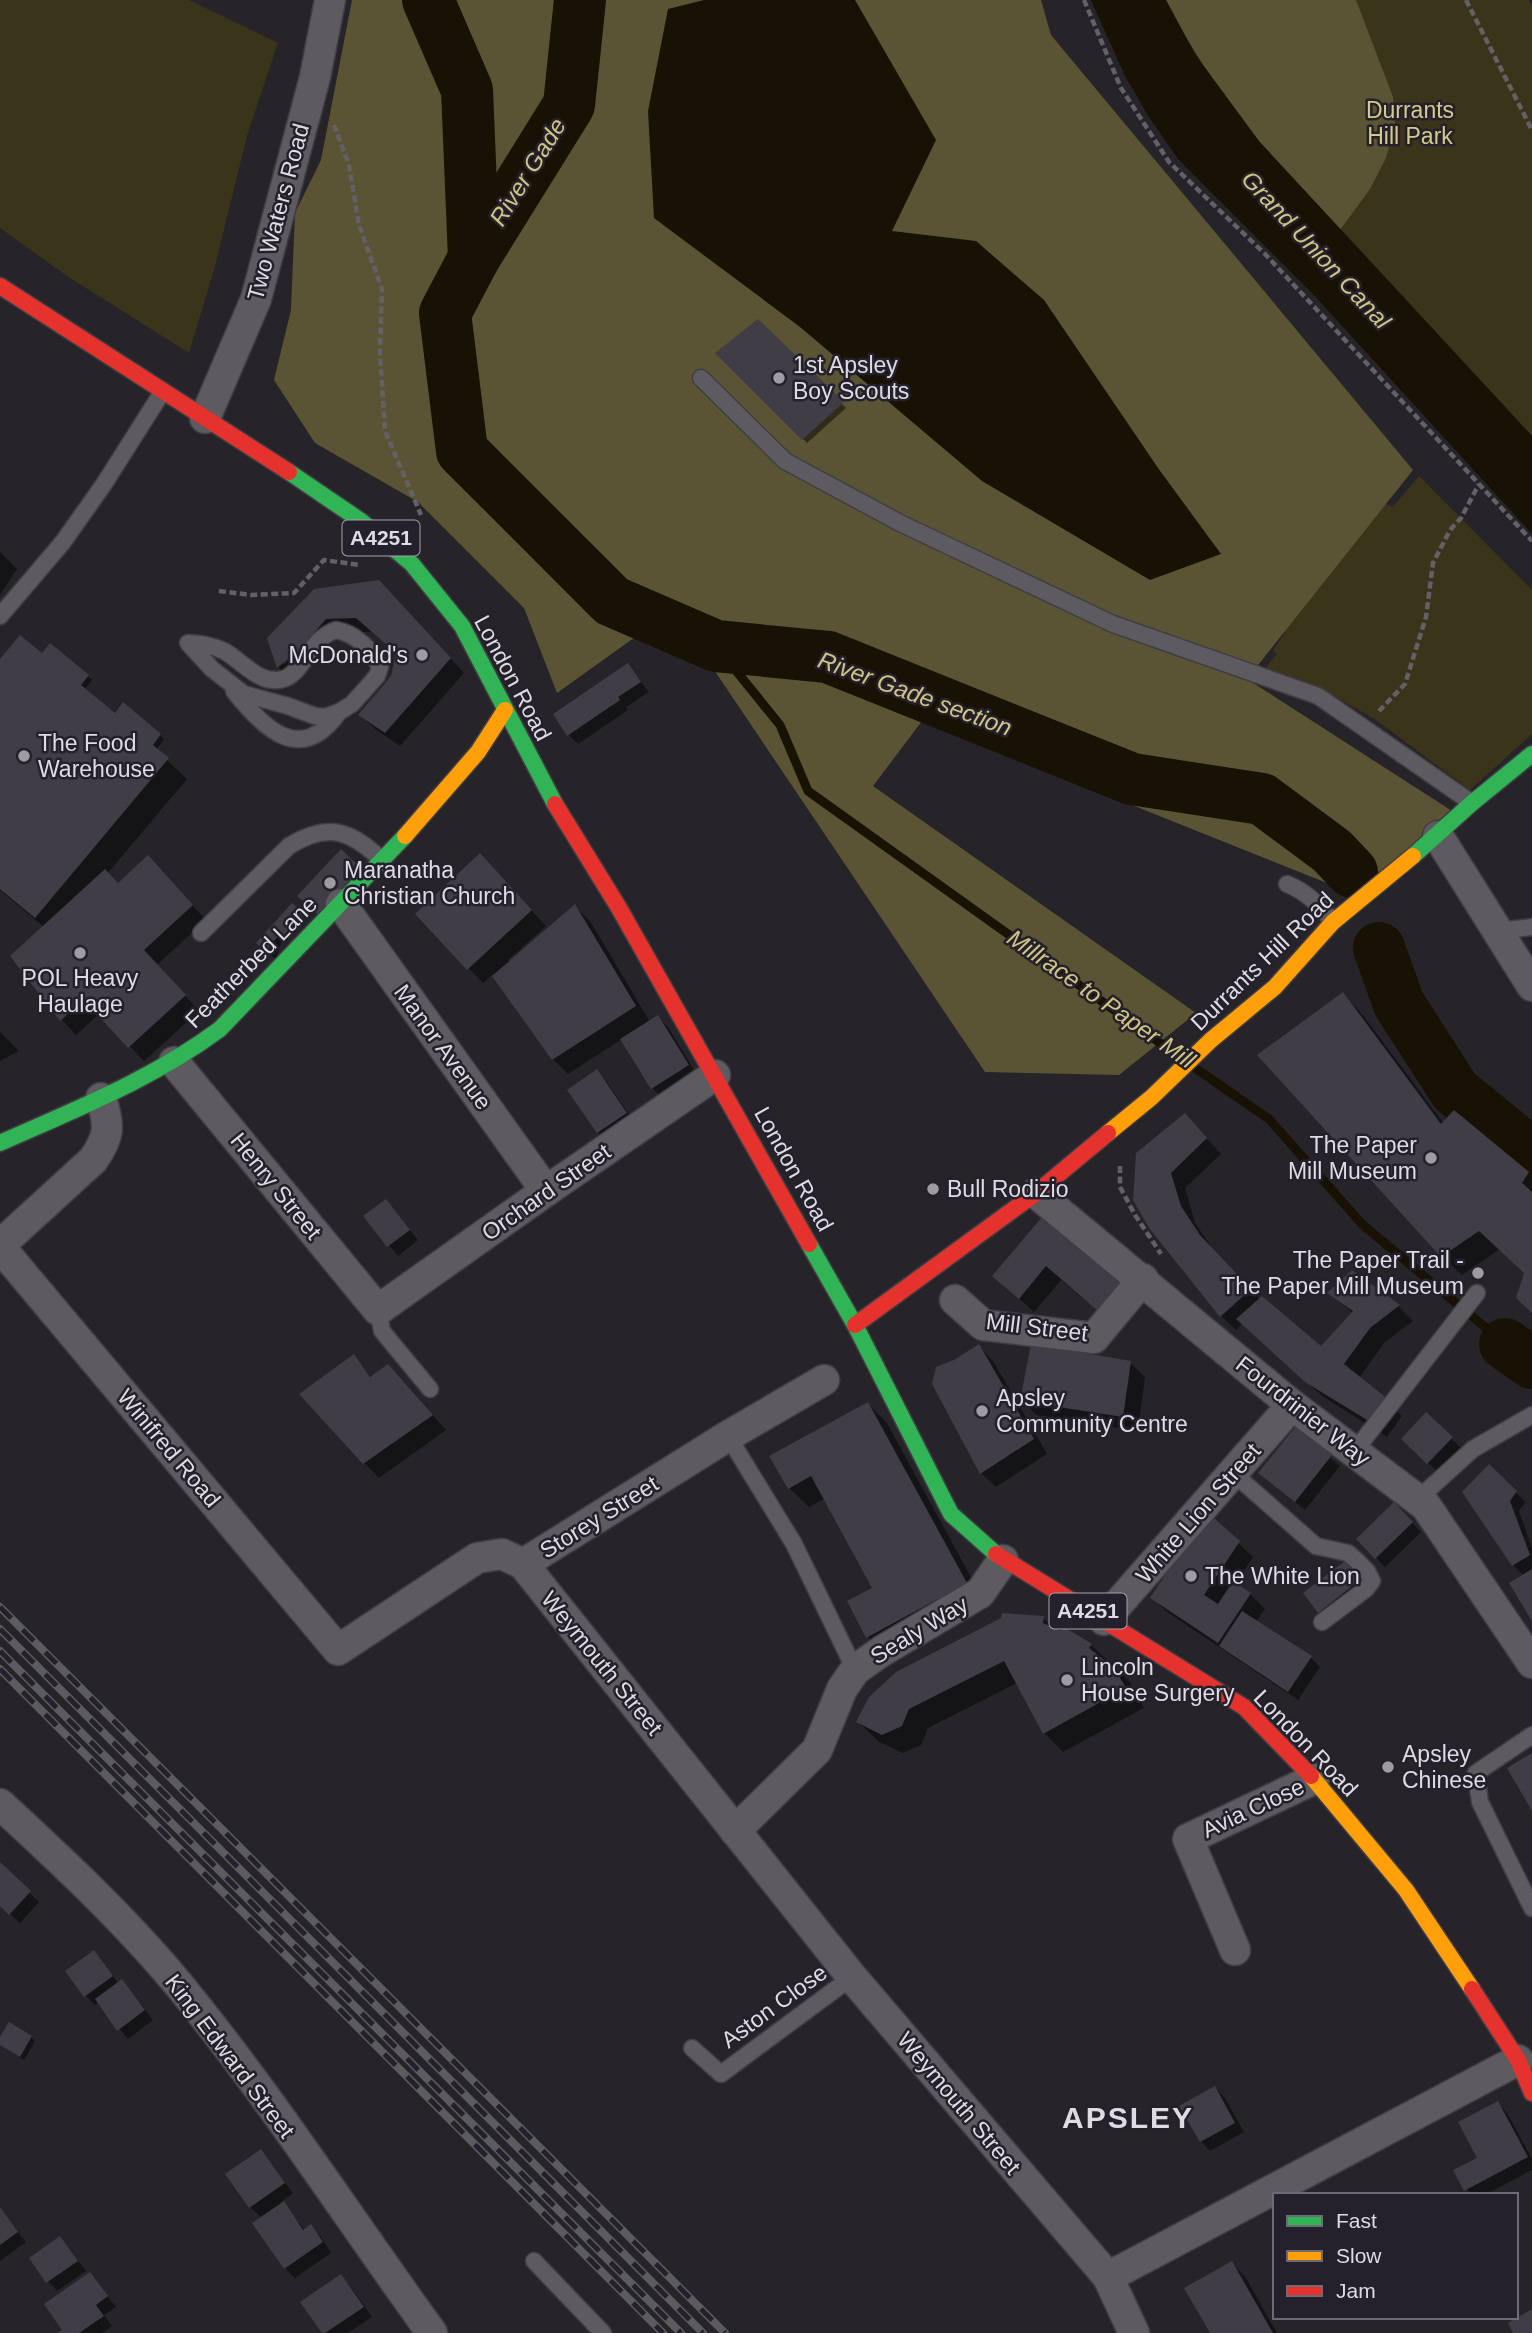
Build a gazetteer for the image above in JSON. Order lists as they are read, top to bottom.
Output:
{
  "streets": {
    "main road": [
      "A4251",
      "London Road",
      "Durrants Hill Road",
      "Featherbed Lane"
    ],
    "street": [
      "Two Waters Road",
      "Manor Avenue",
      "Henry Street",
      "Orchard Street",
      "Mill Street",
      "Fourdrinier Way",
      "Winifred Road",
      "White Lion Street",
      "Storey Street",
      "Sealy Way",
      "Weymouth Street",
      "Avia Close",
      "King Edward Street"
    ],
    "lane": ["Aston Close"]
  },
  "crossings": [
    ["Two Waters Road", "London Road"],
    ["London Road", "Durrants Hill Road"],
    ["London Road", "Featherbed Lane"],
    ["London Road", "Orchard Street"],
    ["London Road", "White Lion Street"],
    ["London Road", "Sealy Way"],
    ["London Road", "Avia Close"],
    ["Durrants Hill Road", "Fourdrinier Way"],
    ["Featherbed Lane", "Manor Avenue"],
    ["Featherbed Lane", "Henry Street"],
    ["Featherbed Lane", "Winifred Road"],
    ["Manor Avenue", "Orchard Street"],
    ["Henry Street", "Orchard Street"],
    ["Mill Street", "Fourdrinier Way"],
    ["Fourdrinier Way", "White Lion Street"],
    ["Winifred Road", "Storey Street"],
    ["Storey Street", "Weymouth Street"],
    ["Sealy Way", "Weymouth Street"],
    ["Weymouth Street", "Aston Close"]
  ],
  "districts": ["APSLEY"],
  "water": [
    "River Gade",
    "Grand Union Canal",
    "River Gade section",
    "Millrace to Paper Mill"
  ],
  "parks": ["Durrants Hill Park"],
  "places": [
    "1st Apsley Boy Scouts",
    "McDonald's",
    "The Food Warehouse",
    "Maranatha Christian Church",
    "POL Heavy Haulage",
    "The Paper Mill Museum",
    "Bull Rodizio",
    "The Paper Trail - The Paper Mill Museum",
    "Apsley Community Centre",
    "The White Lion",
    "Lincoln House Surgery",
    "Apsley Chinese"
  ],
  "legend": ["Fast", "Slow", "Jam"]
}
